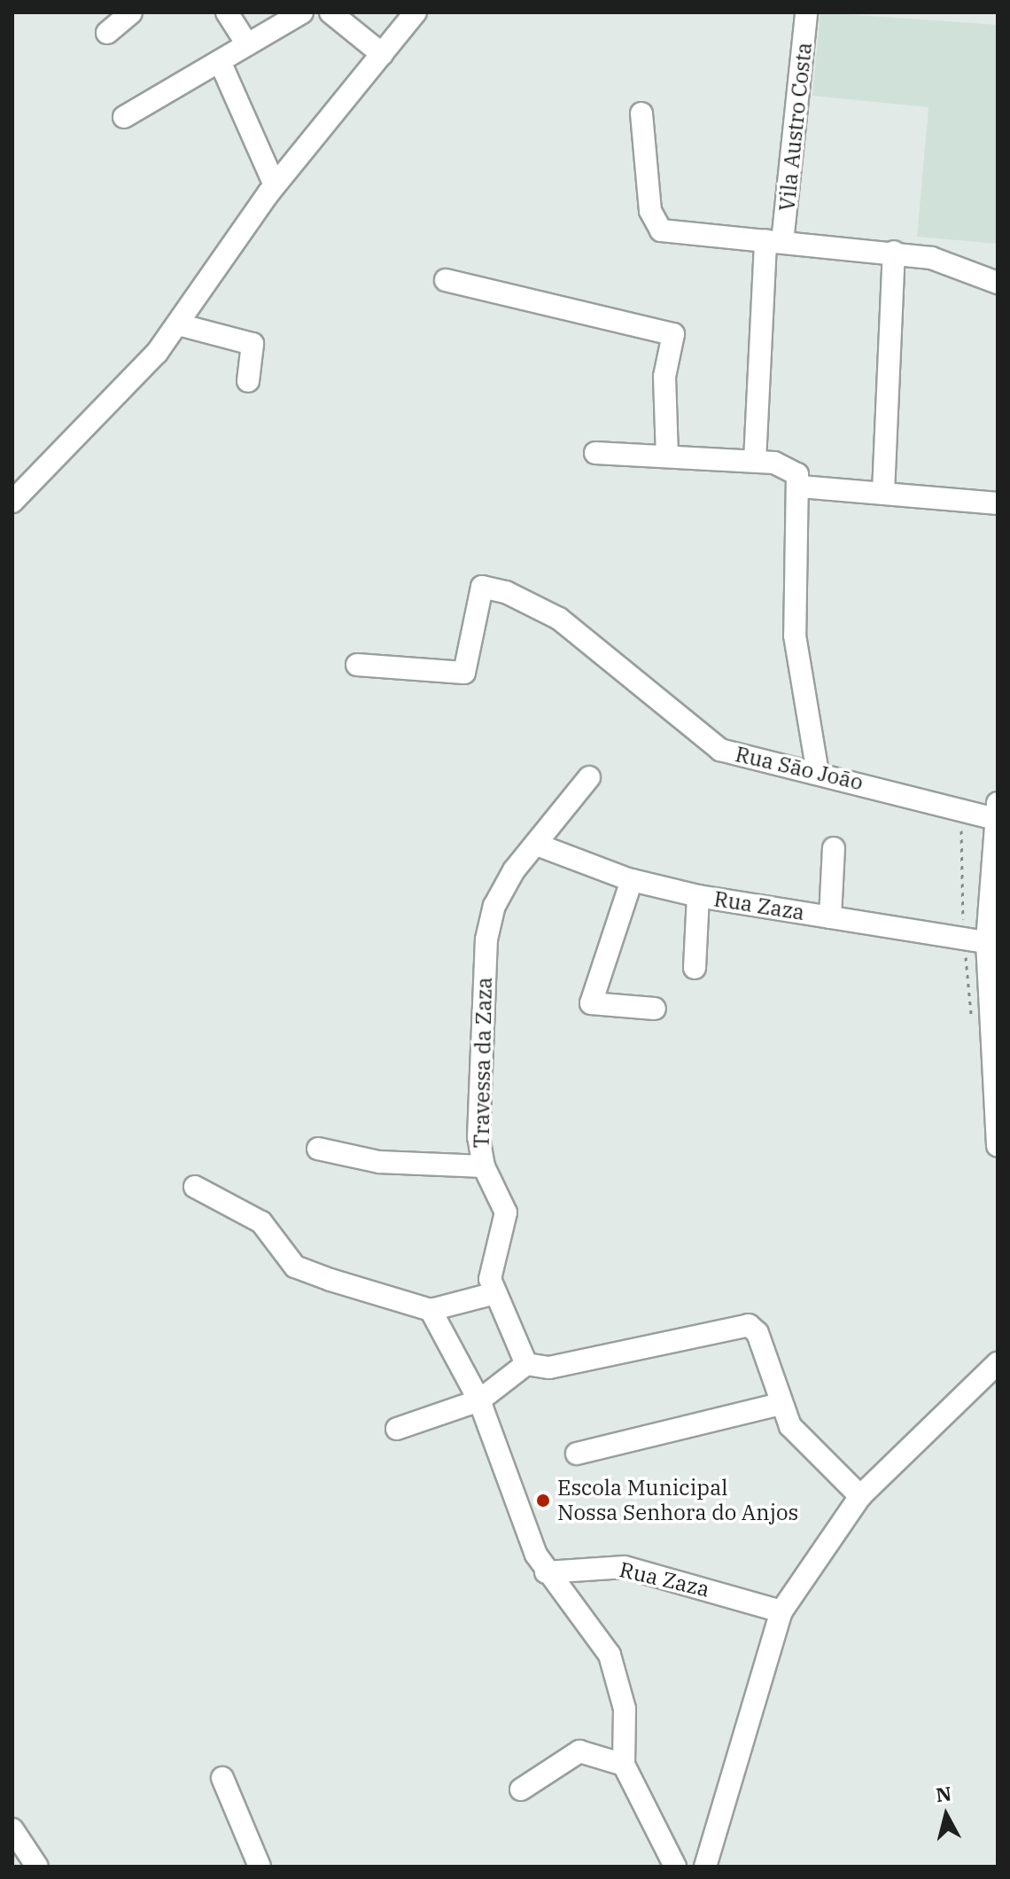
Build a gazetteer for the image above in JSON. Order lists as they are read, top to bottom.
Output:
{
  "streets": {
    "street": [
      "Vila Austro Costa",
      "Rua São João",
      "Rua Zaza",
      "Travessa da Zaza"
    ]
  },
  "crossings": [
    ["Rua Zaza", "Travessa da Zaza"]
  ],
  "places": ["Escola Municipal Nossa Senhora do Anjos"],
  "north": "top"
}
